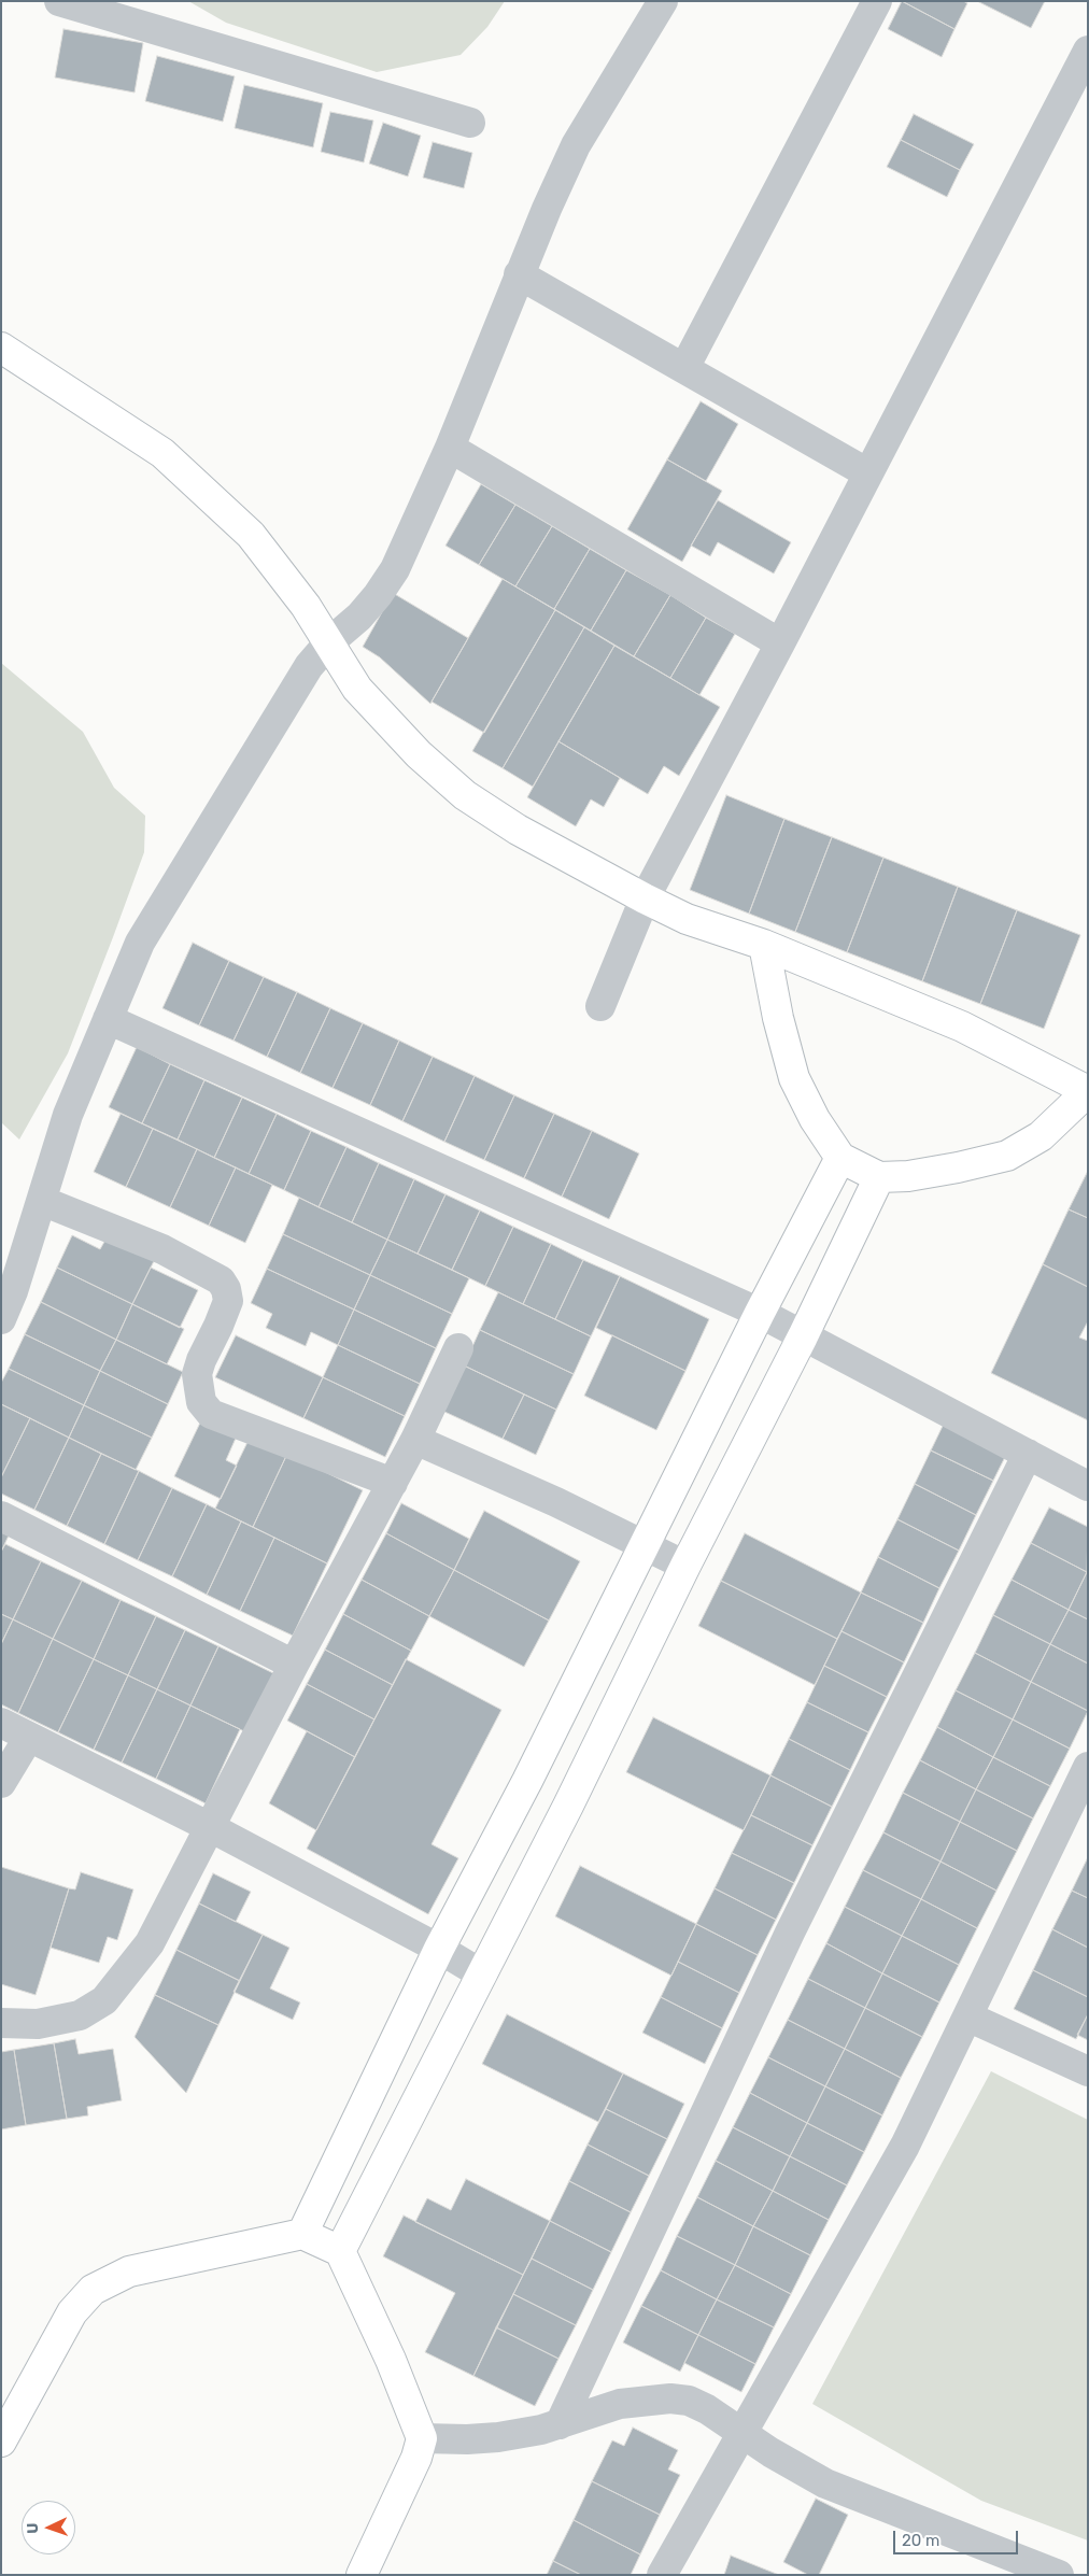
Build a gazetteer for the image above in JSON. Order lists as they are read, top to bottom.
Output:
{
  "scale_bar": "20 m",
  "north": "left"
}
